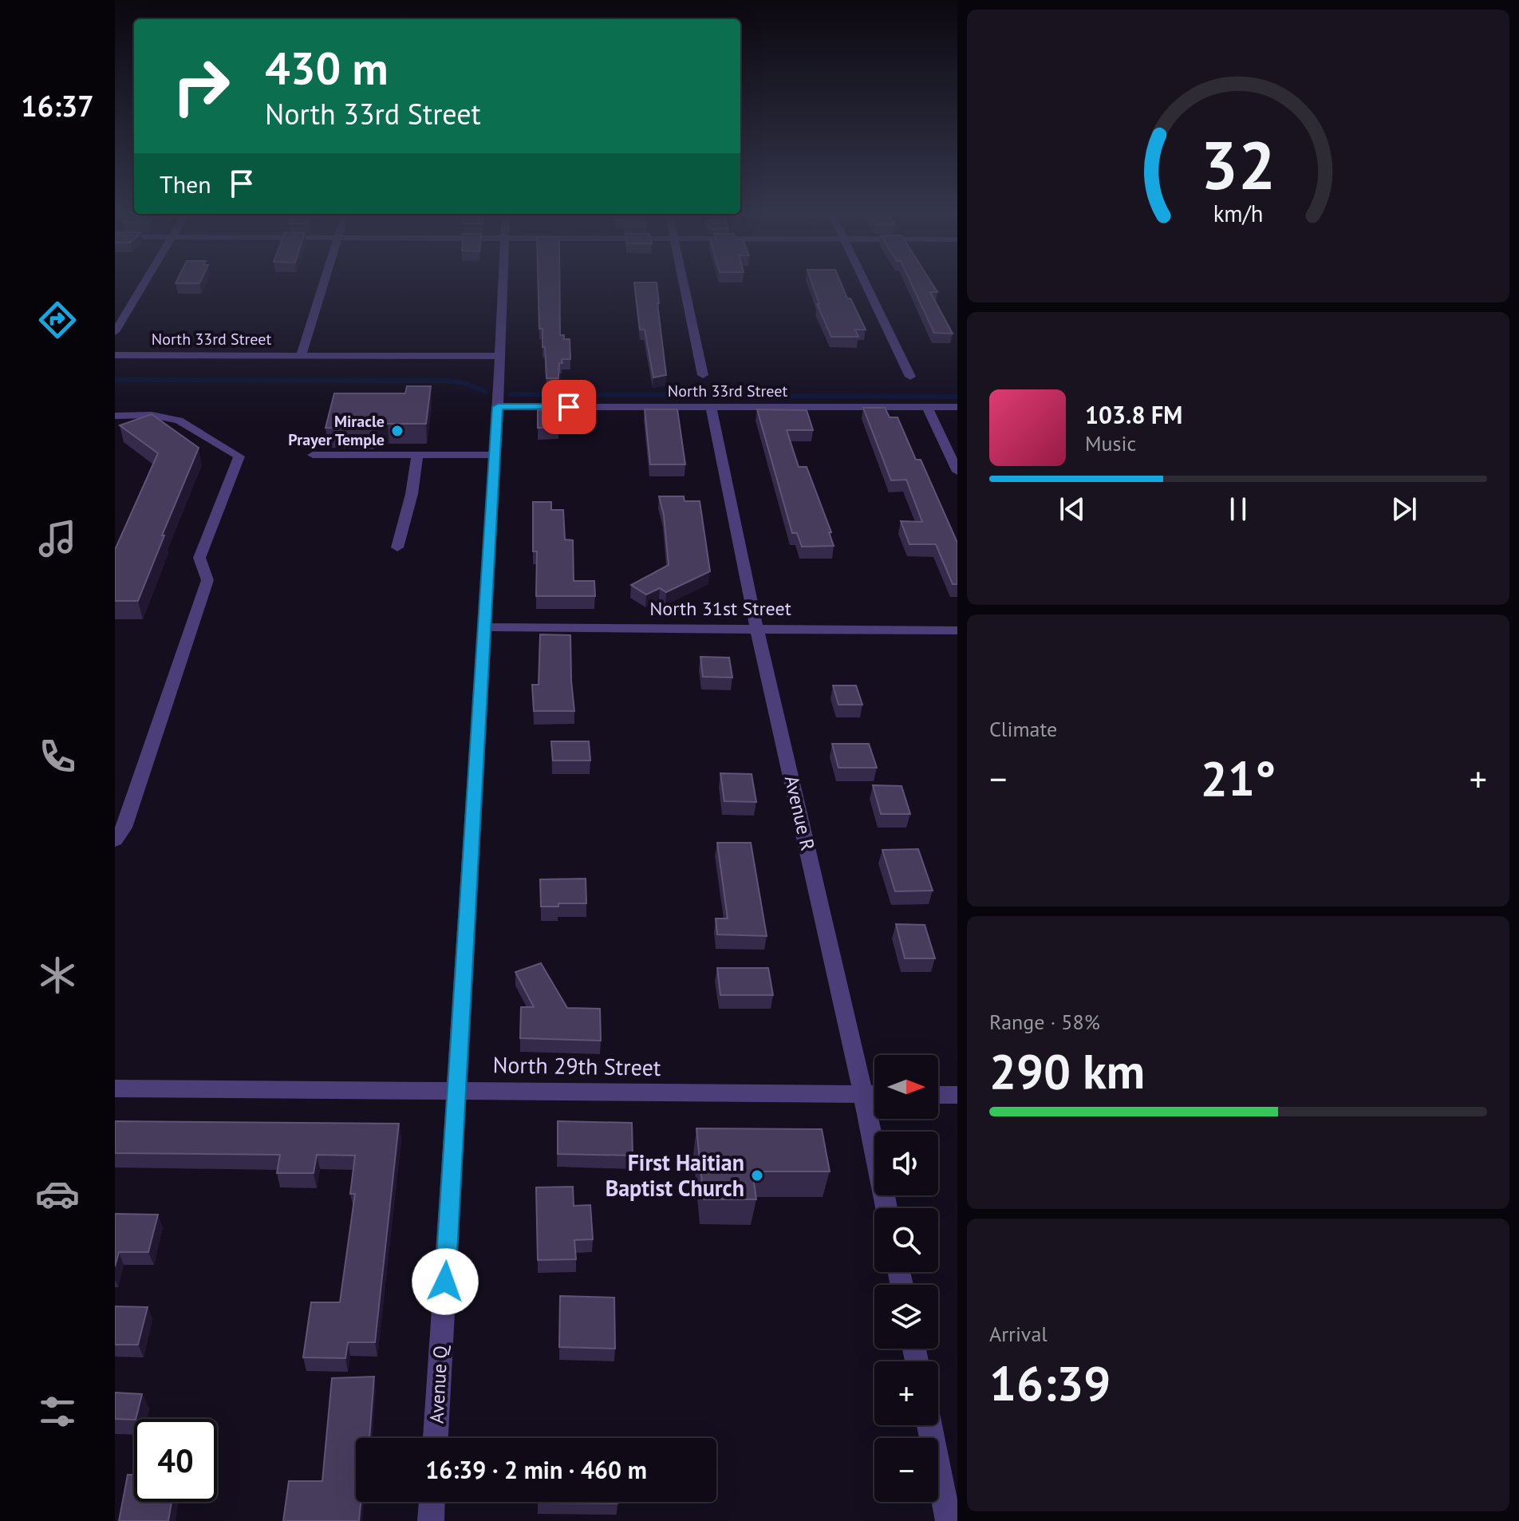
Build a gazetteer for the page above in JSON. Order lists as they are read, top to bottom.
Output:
{
  "streets": {
    "street": [
      "North 33rd Street",
      "North 31st Street",
      "Avenue R",
      "North 29th Street",
      "Avenue Q"
    ]
  },
  "crossings": [
    ["North 33rd Street", "Avenue R"],
    ["North 33rd Street", "Avenue Q"],
    ["North 31st Street", "Avenue R"],
    ["North 31st Street", "Avenue Q"],
    ["Avenue R", "North 29th Street"],
    ["North 29th Street", "Avenue Q"]
  ],
  "places": ["Miracle Prayer Temple", "First Haitian Baptist Church"],
  "north": "right",
  "page": {
    "tabs": "16:37",
    "turn": ["430 m", "North 33rd Street"],
    "then": "Then",
    "song": ["103.8 FM", "Music"],
    "tile": [
      "Climate",
      ["Range · 58%", "290 km"],
      ["Arrival", "16:39"]
    ],
    "heat": ["−", "21°", "+"],
    "map_buttons": ["+", "−"],
    "limit": "40",
    "trip": "16:39 · 2 min · 460 m",
    "gauge": ["32", "km/h"]
  }
}
